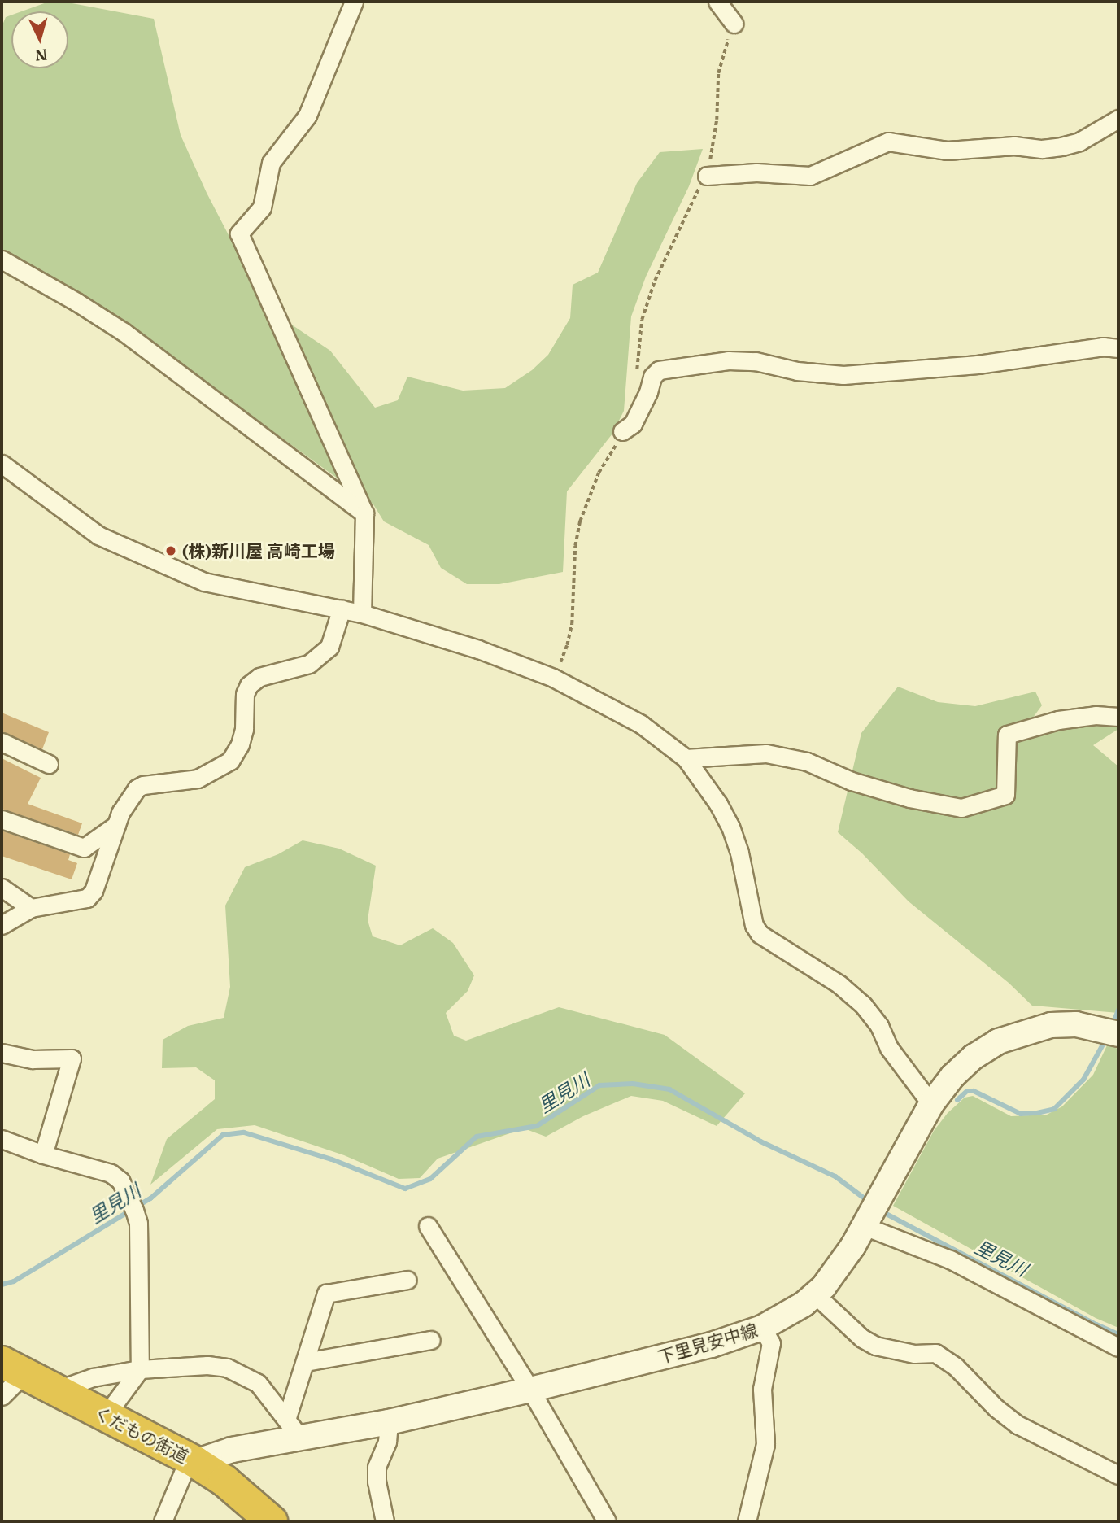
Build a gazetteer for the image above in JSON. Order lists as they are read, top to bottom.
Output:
{
  "streets": {
    "highway": ["くだもの街道"],
    "main road": ["下里見安中線"]
  },
  "crossings": [
    ["下里見安中線", "くだもの街道"]
  ],
  "water": ["里見川"],
  "places": ["(株)新川屋 高崎工場"],
  "north": "bottom"
}
